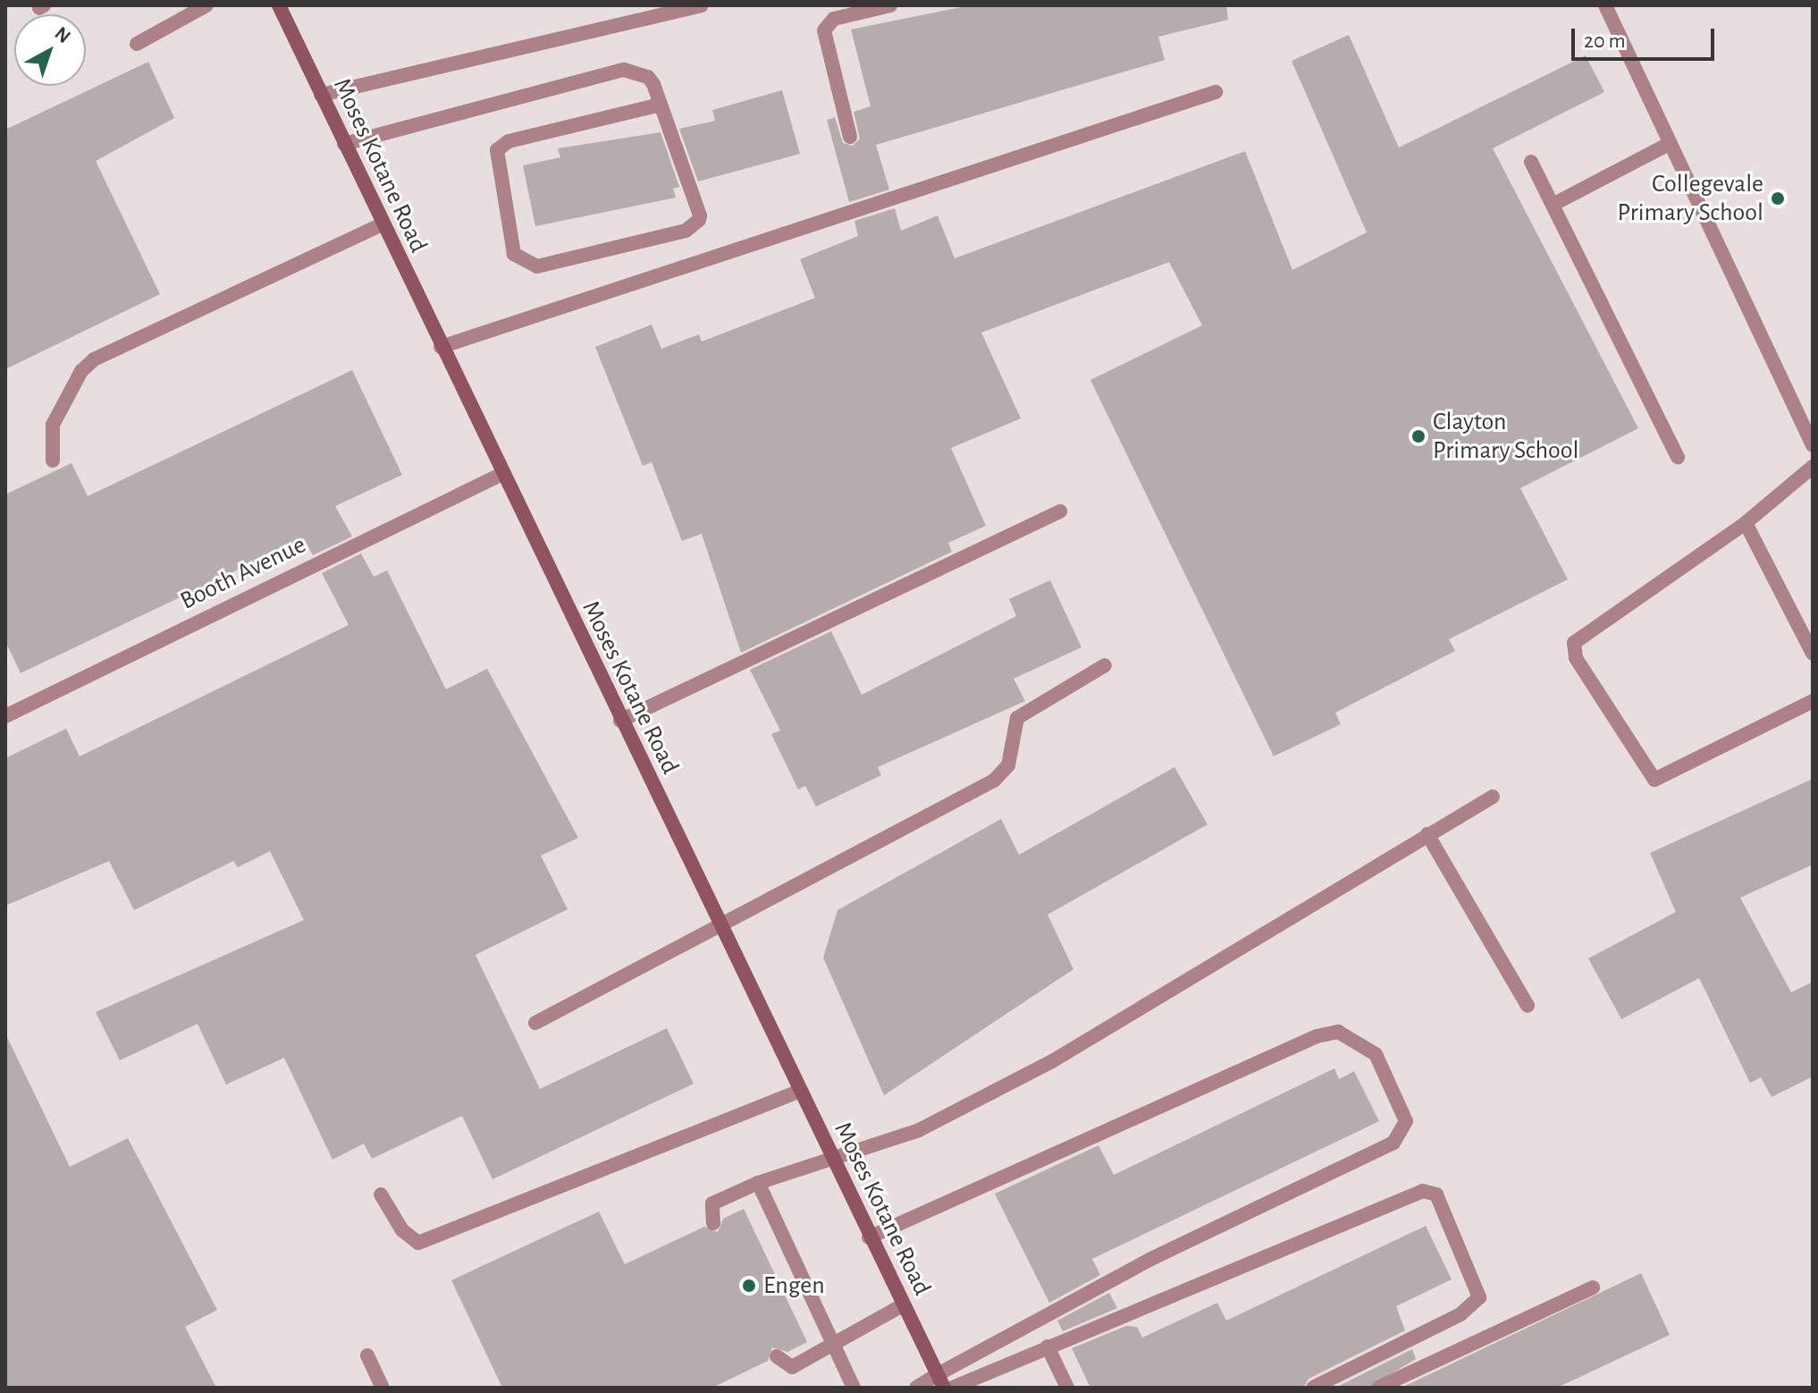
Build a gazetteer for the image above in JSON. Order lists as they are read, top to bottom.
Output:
{
  "streets": {
    "street": ["Moses Kotane Road", "Booth Avenue"]
  },
  "crossings": [
    ["Moses Kotane Road", "Booth Avenue"]
  ],
  "places": ["Collegevale Primary School", "Clayton Primary School", "Engen"],
  "scale_bar": "20 m",
  "north": "top right"
}
